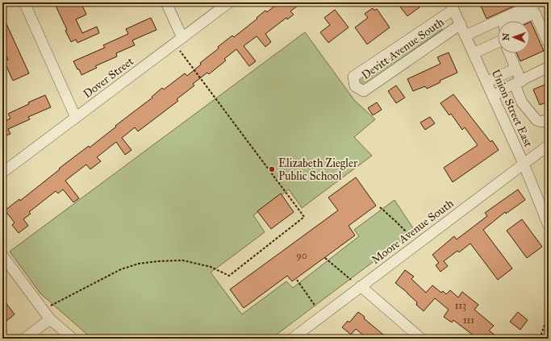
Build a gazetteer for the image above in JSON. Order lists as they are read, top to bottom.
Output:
{
  "streets": {
    "street": [
      "Devitt Avenue South",
      "Dover Street",
      "Union Street East",
      "Moore Avenue South"
    ]
  },
  "crossings": [
    ["Devitt Avenue South", "Union Street East"],
    ["Union Street East", "Moore Avenue South"]
  ],
  "places": ["Elizabeth Ziegler Public School"],
  "house_numbers": ["90", "113", "111"],
  "north": "left"
}
